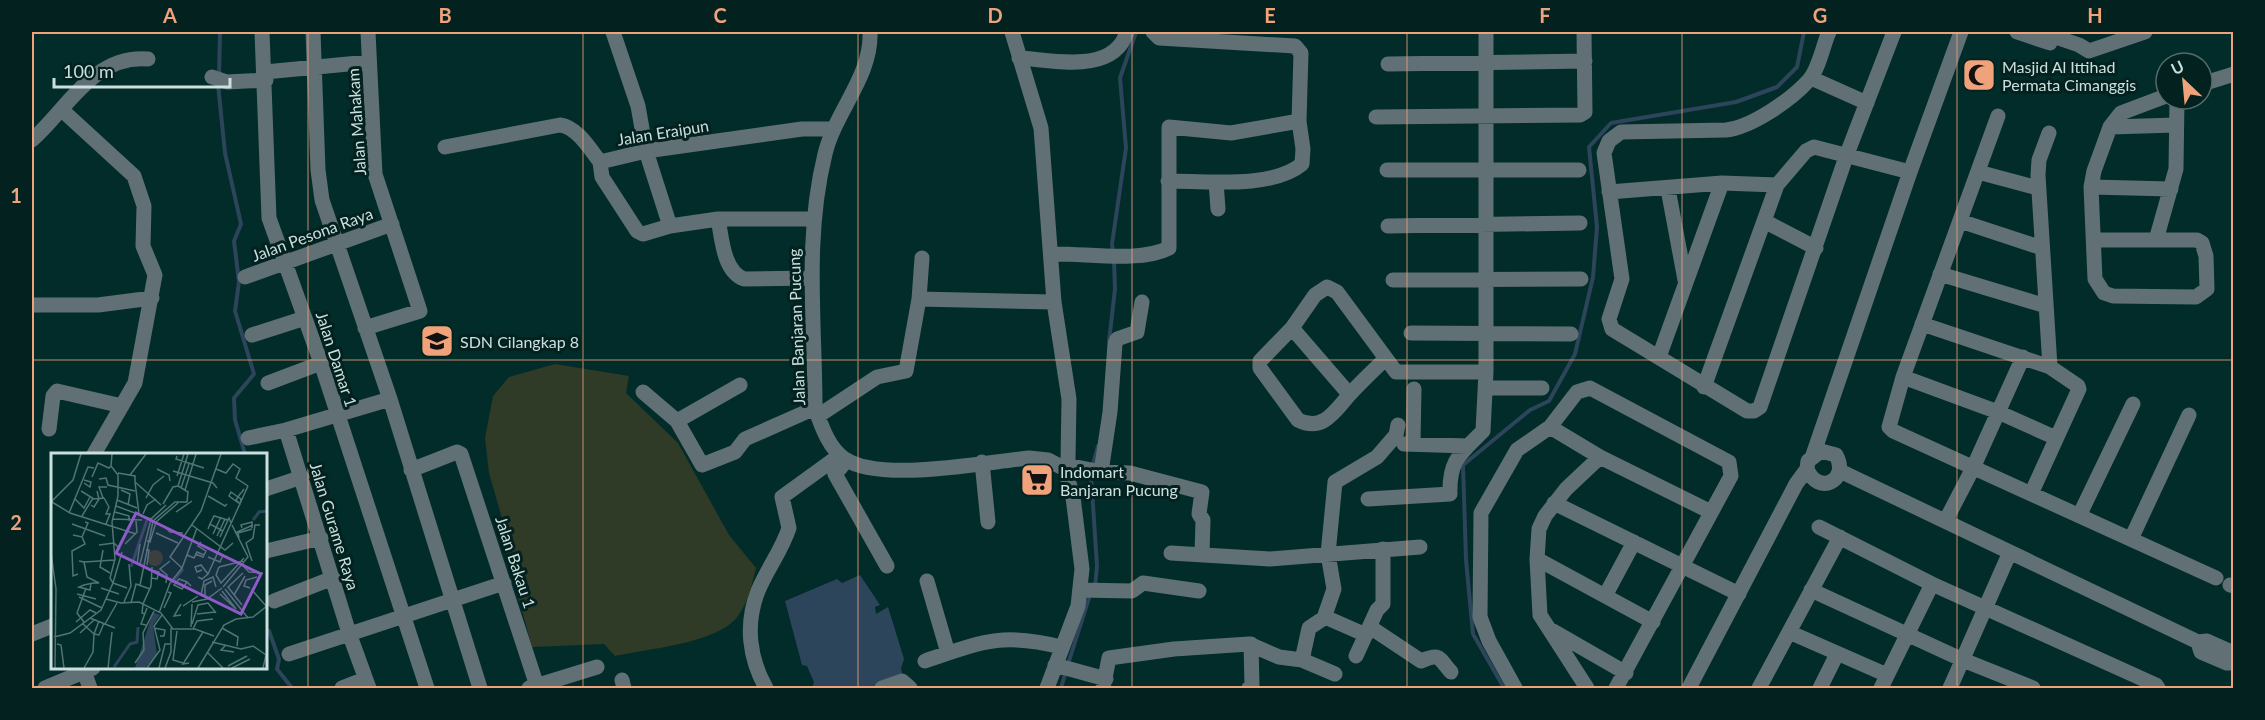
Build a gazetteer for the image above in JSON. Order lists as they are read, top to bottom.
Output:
{
  "streets": {
    "street": [
      "Jalan Mahakam",
      "Jalan Eraipun",
      "Jalan Pesona Raya",
      "Jalan Banjaran Pucung",
      "Jalan Damar 1",
      "Jalan Gurame Raya",
      "Jalan Bakau 1"
    ]
  },
  "crossings": [
    ["Jalan Mahakam", "Jalan Pesona Raya"],
    ["Jalan Eraipun", "Jalan Banjaran Pucung"],
    ["Jalan Pesona Raya", "Jalan Damar 1"]
  ],
  "places": {
    "mosque": ["Masjid Al Ittihad Permata Cimanggis"],
    "school or university": ["SDN Cilangkap 8"],
    "supermarket": ["Indomart Banjaran Pucung"]
  },
  "scale_bar": "100 m",
  "north": "top left",
  "grid": {
    "columns": [
      "A",
      "B",
      "C",
      "D",
      "E",
      "F",
      "G",
      "H"
    ],
    "rows": ["1", "2"]
  }
}
